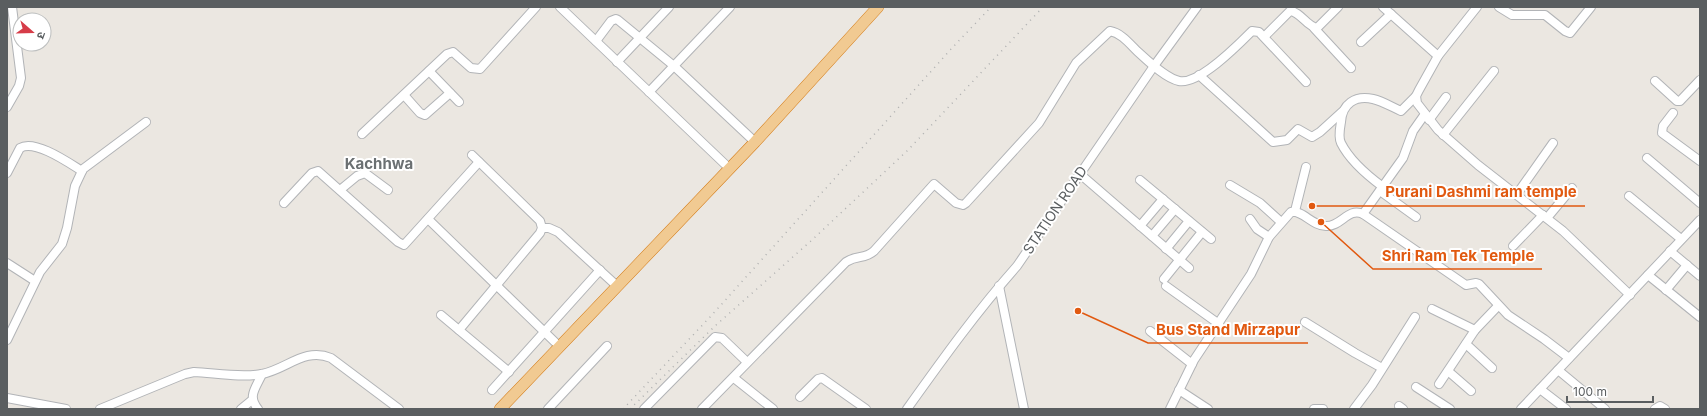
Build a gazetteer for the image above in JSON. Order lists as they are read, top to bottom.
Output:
{
  "streets": {
    "street": ["STATION ROAD"]
  },
  "districts": ["Kachhwa"],
  "places": ["Purani Dashmi ram temple", "Shri Ram Tek Temple", "Bus Stand Mirzapur"],
  "scale_bar": "100 m",
  "north": "right"
}
